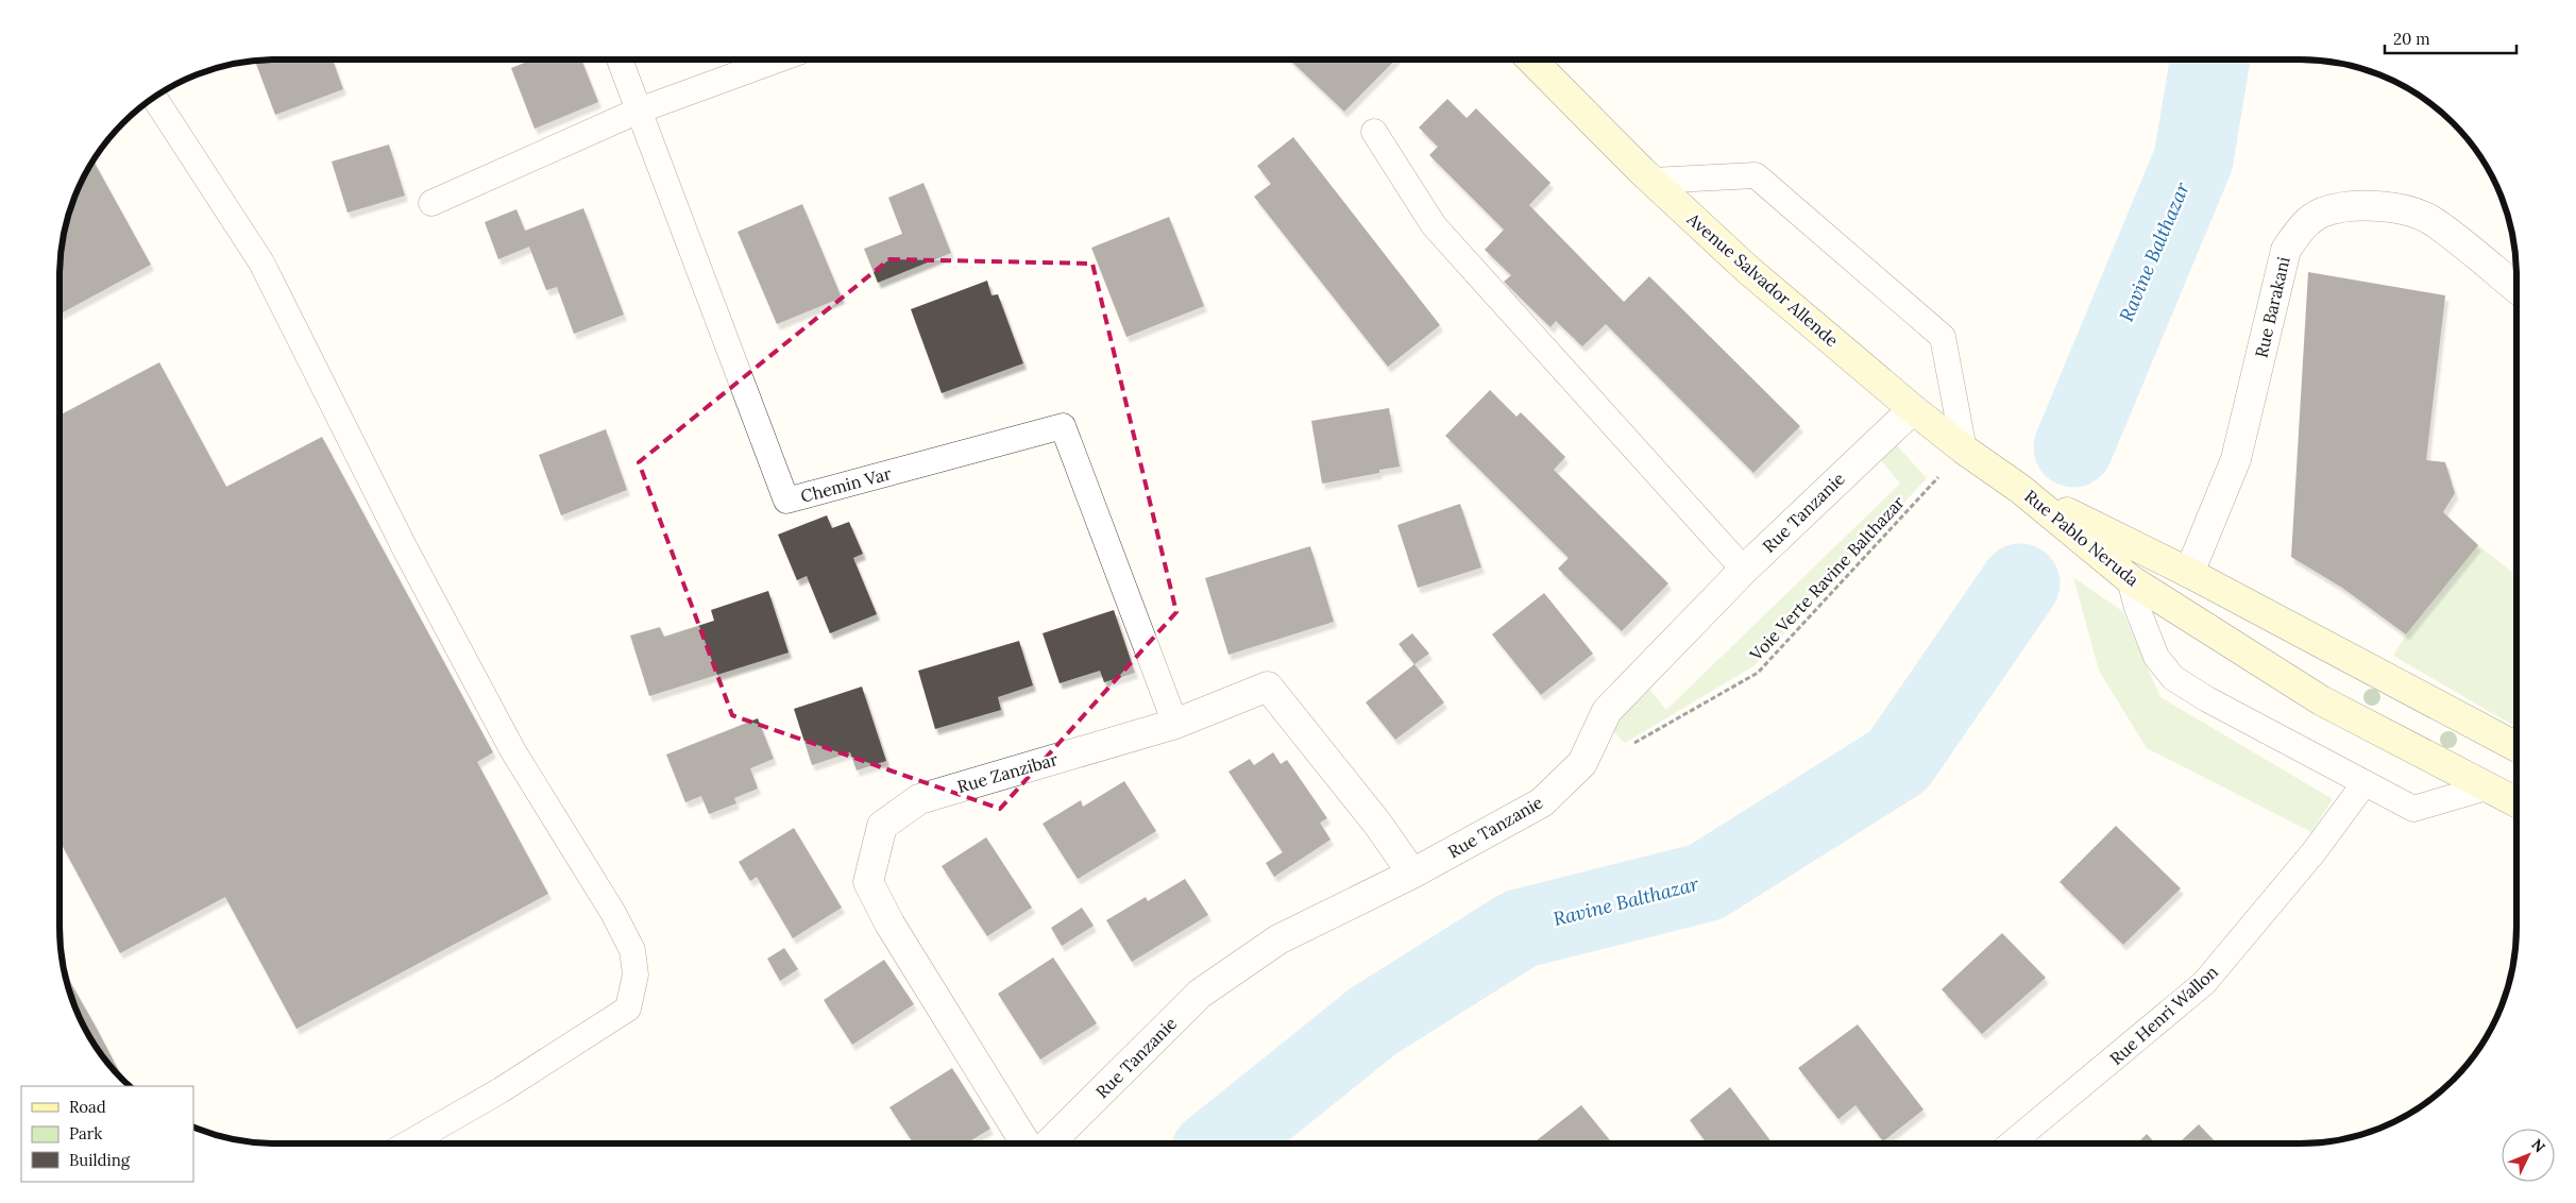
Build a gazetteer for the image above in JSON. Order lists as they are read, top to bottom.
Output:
{
  "streets": {
    "main road": ["Avenue Salvador Allende", "Rue Pablo Neruda"],
    "street": ["Rue Barakani", "Rue Tanzanie", "Rue Zanzibar"],
    "lane": ["Chemin Var", "Rue Henri Wallon"],
    "path": ["Voie Verte Ravine Balthazar"]
  },
  "crossings": [
    ["Avenue Salvador Allende", "Rue Tanzanie"],
    ["Avenue Salvador Allende", "Rue Pablo Neruda"],
    ["Avenue Salvador Allende", "Voie Verte Ravine Balthazar"],
    ["Rue Barakani", "Rue Pablo Neruda"],
    ["Chemin Var", "Rue Zanzibar"],
    ["Rue Tanzanie", "Rue Zanzibar"]
  ],
  "water": ["Ravine Balthazar"],
  "legend": ["Road", "Park", "Building"],
  "scale_bar": "20 m",
  "north": "top right"
}
